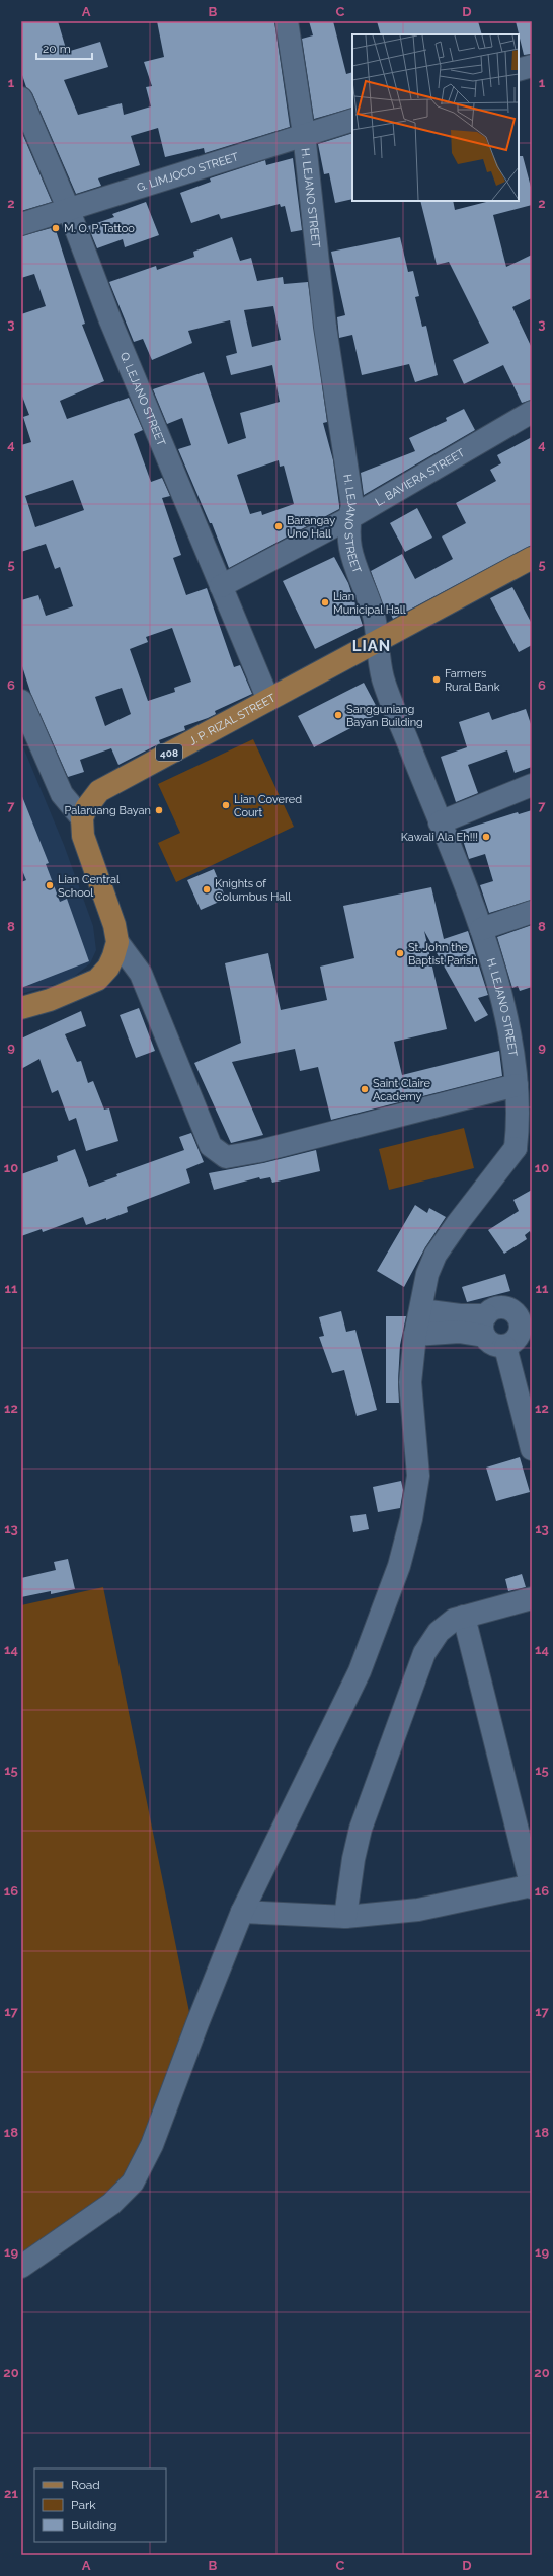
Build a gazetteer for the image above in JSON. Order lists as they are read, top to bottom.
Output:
{
  "streets": {
    "main road": ["J. P. RIZAL STREET", "408"],
    "street": [
      "G. LIMJOCO STREET",
      "H. LEJANO STREET",
      "Q. LEJANO STREET",
      "L. BAVIERA STREET"
    ]
  },
  "crossings": [
    ["G. LIMJOCO STREET", "H. LEJANO STREET"],
    ["G. LIMJOCO STREET", "Q. LEJANO STREET"],
    ["H. LEJANO STREET", "L. BAVIERA STREET"],
    ["H. LEJANO STREET", "J. P. RIZAL STREET"],
    ["Q. LEJANO STREET", "L. BAVIERA STREET"],
    ["Q. LEJANO STREET", "J. P. RIZAL STREET"]
  ],
  "districts": ["LIAN"],
  "places": [
    "M. O. P. Tattoo",
    "Barangay Uno Hall",
    "Lian Municipal Hall",
    "Farmers Rural Bank",
    "Sangguniang Bayan Building",
    "Lian Covered Court",
    "Palaruang Bayan",
    "Kawali Ala Eh!!!",
    "Lian Central School",
    "Knights of Columbus Hall",
    "St. John the Baptist Parish",
    "Saint Claire Academy"
  ],
  "legend": ["Road", "Park", "Building"],
  "scale_bar": "20 m",
  "grid": {
    "columns": [
      "A",
      "B",
      "C",
      "D"
    ],
    "rows": [
      "1",
      "2",
      "3",
      "4",
      "5",
      "6",
      "7",
      "8",
      "9",
      "10",
      "11",
      "12",
      "13",
      "14",
      "15",
      "16",
      "17",
      "18",
      "19",
      "20",
      "21"
    ]
  }
}
